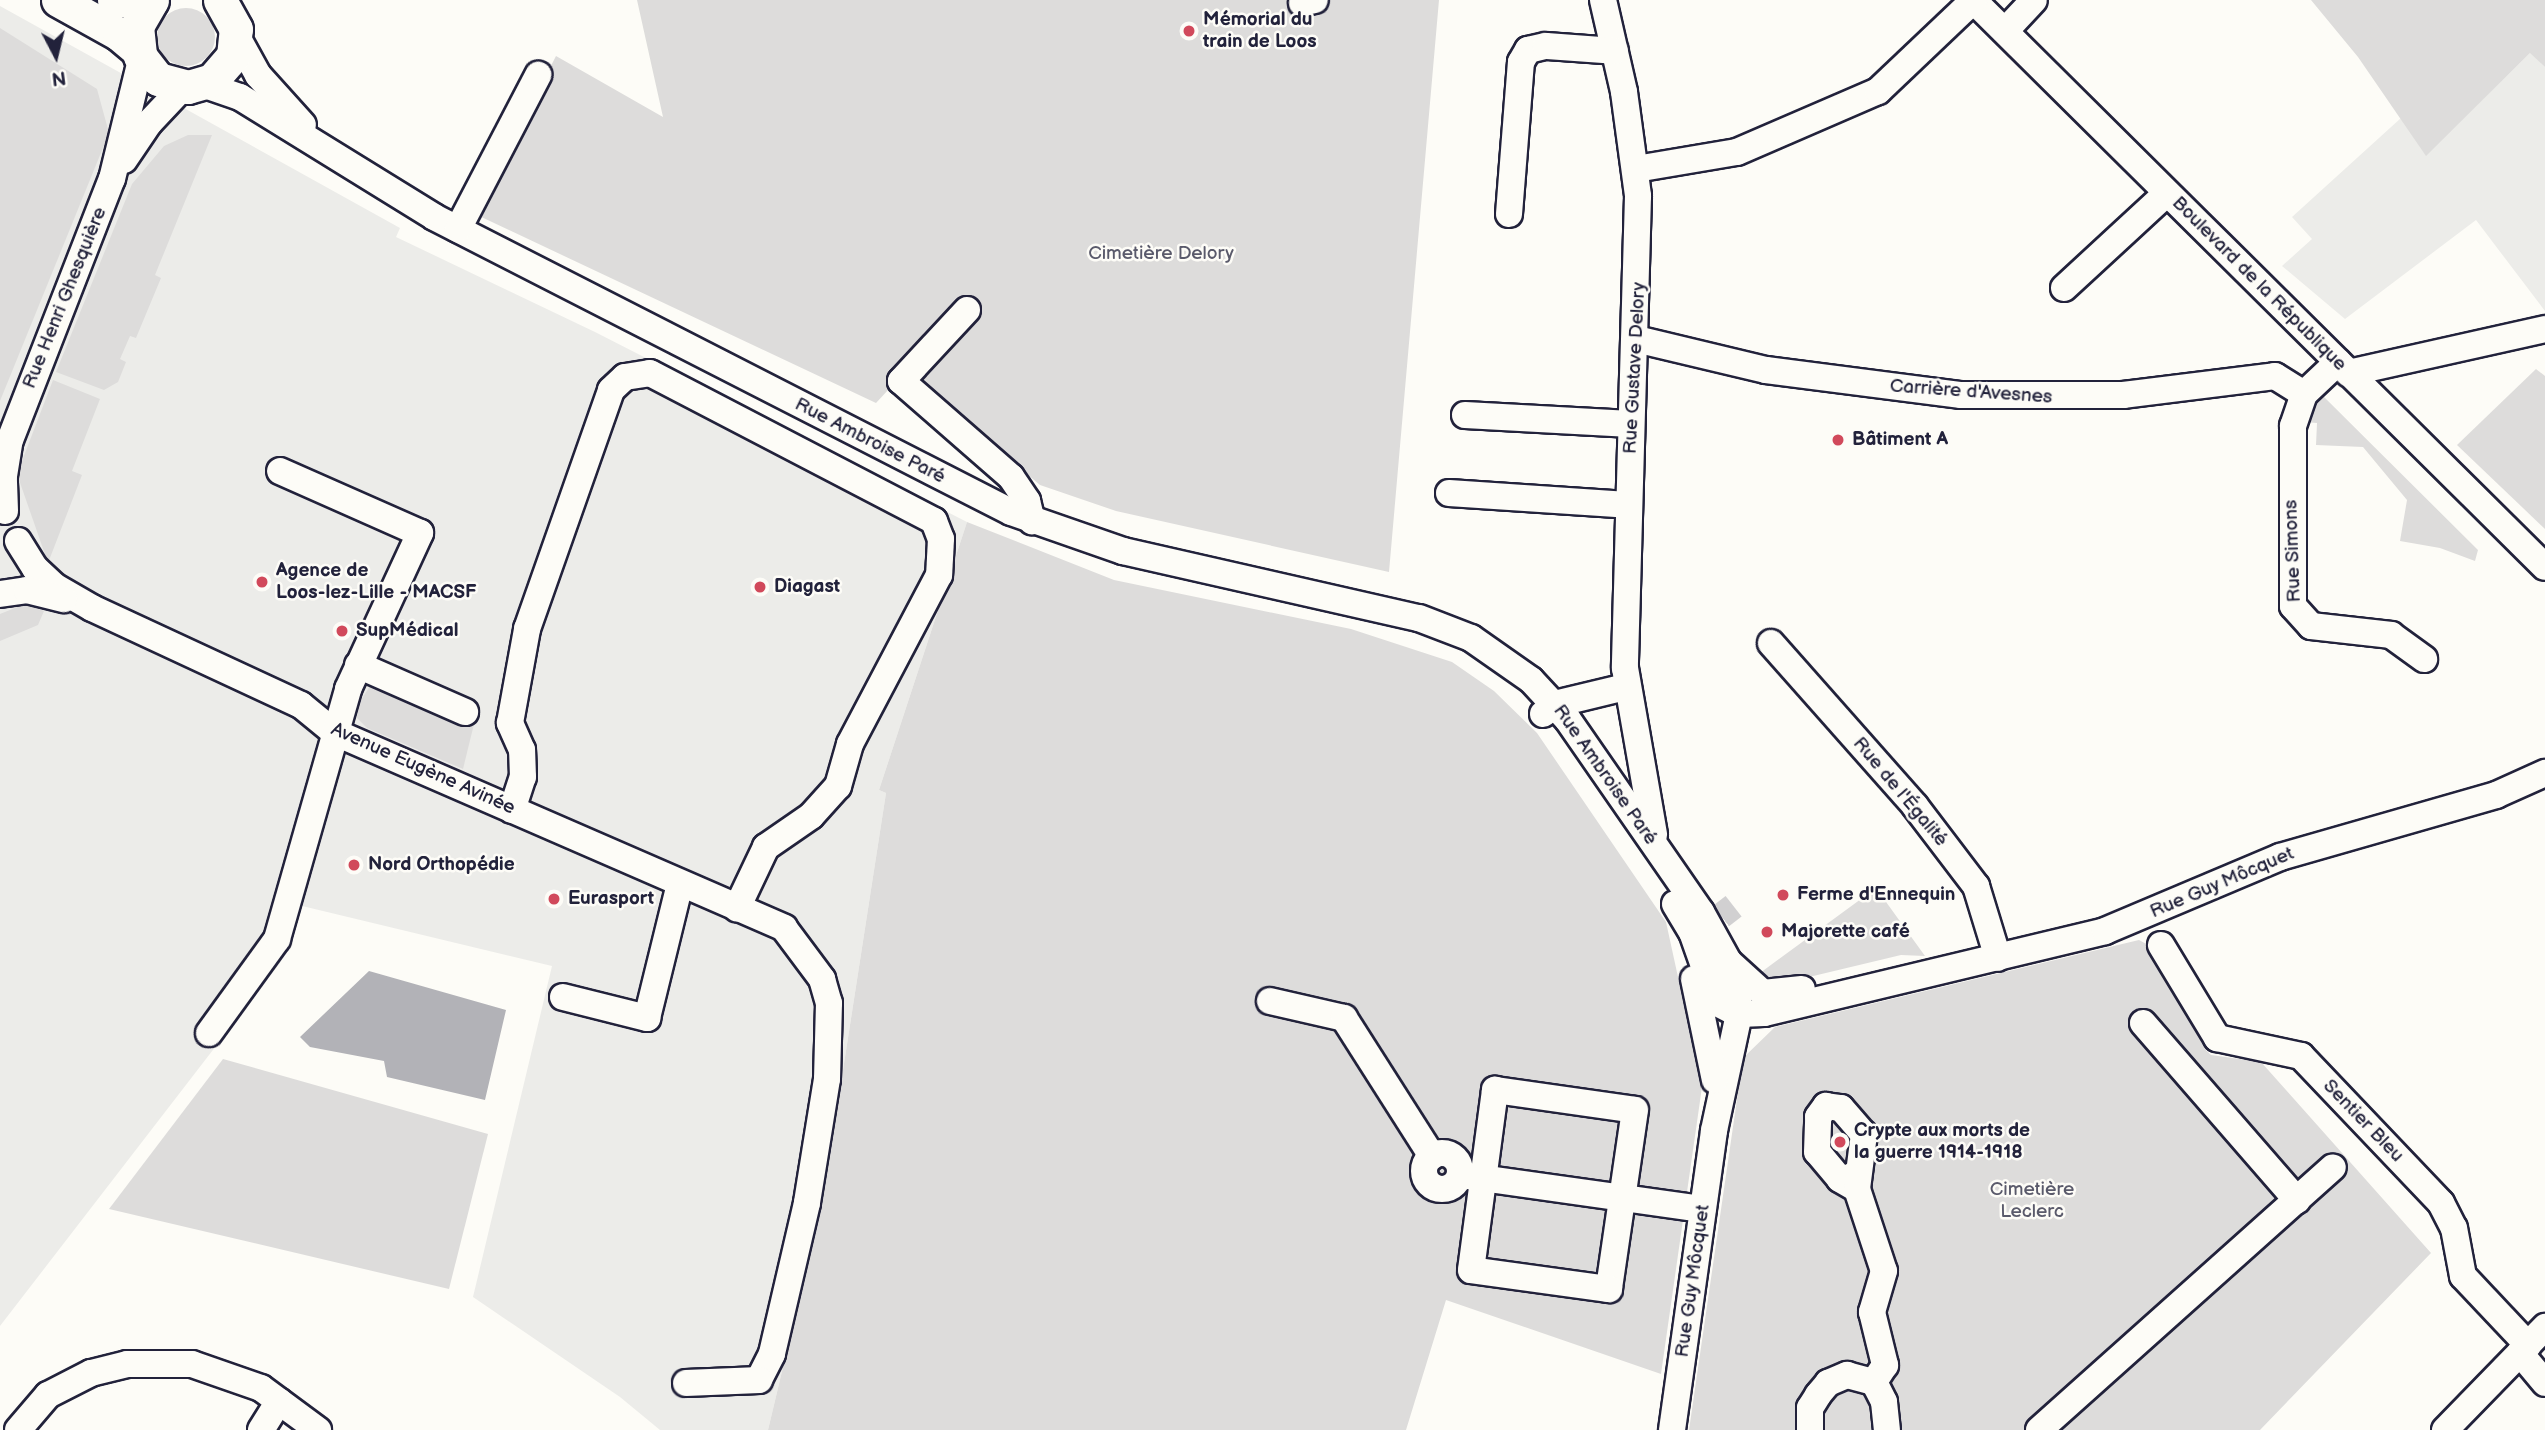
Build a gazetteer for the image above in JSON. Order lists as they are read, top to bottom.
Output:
{
  "streets": {
    "street": [
      "Boulevard de la République",
      "Rue Henri Ghesquière",
      "Rue Gustave Delory",
      "Carrière d'Avesnes",
      "Rue Ambroise Paré",
      "Rue Simons",
      "Avenue Eugène Avinée",
      "Rue de l'Égalité",
      "Rue Guy Môcquet",
      "Sentier Bleu"
    ]
  },
  "crossings": [
    ["Rue Henri Ghesquière", "Rue Ambroise Paré"],
    ["Rue Henri Ghesquière", "Avenue Eugène Avinée"],
    ["Rue Gustave Delory", "Carrière d'Avesnes"],
    ["Rue Gustave Delory", "Rue Ambroise Paré"],
    ["Carrière d'Avesnes", "Rue Simons"],
    ["Rue Ambroise Paré", "Rue Guy Môcquet"],
    ["Rue de l'Égalité", "Rue Guy Môcquet"]
  ],
  "parks": ["Cimetière Delory", "Cimetière Leclerc"],
  "places": [
    "Mémorial du train de Loos",
    "Bâtiment A",
    "Agence de Loos-lez-Lille - MACSF",
    "Diagast",
    "SupMédical",
    "Nord Orthopédie",
    "Ferme d'Ennequin",
    "Eurasport",
    "Majorette café",
    "Crypte aux morts de la guerre 1914-1918"
  ],
  "north": "bottom"
}
